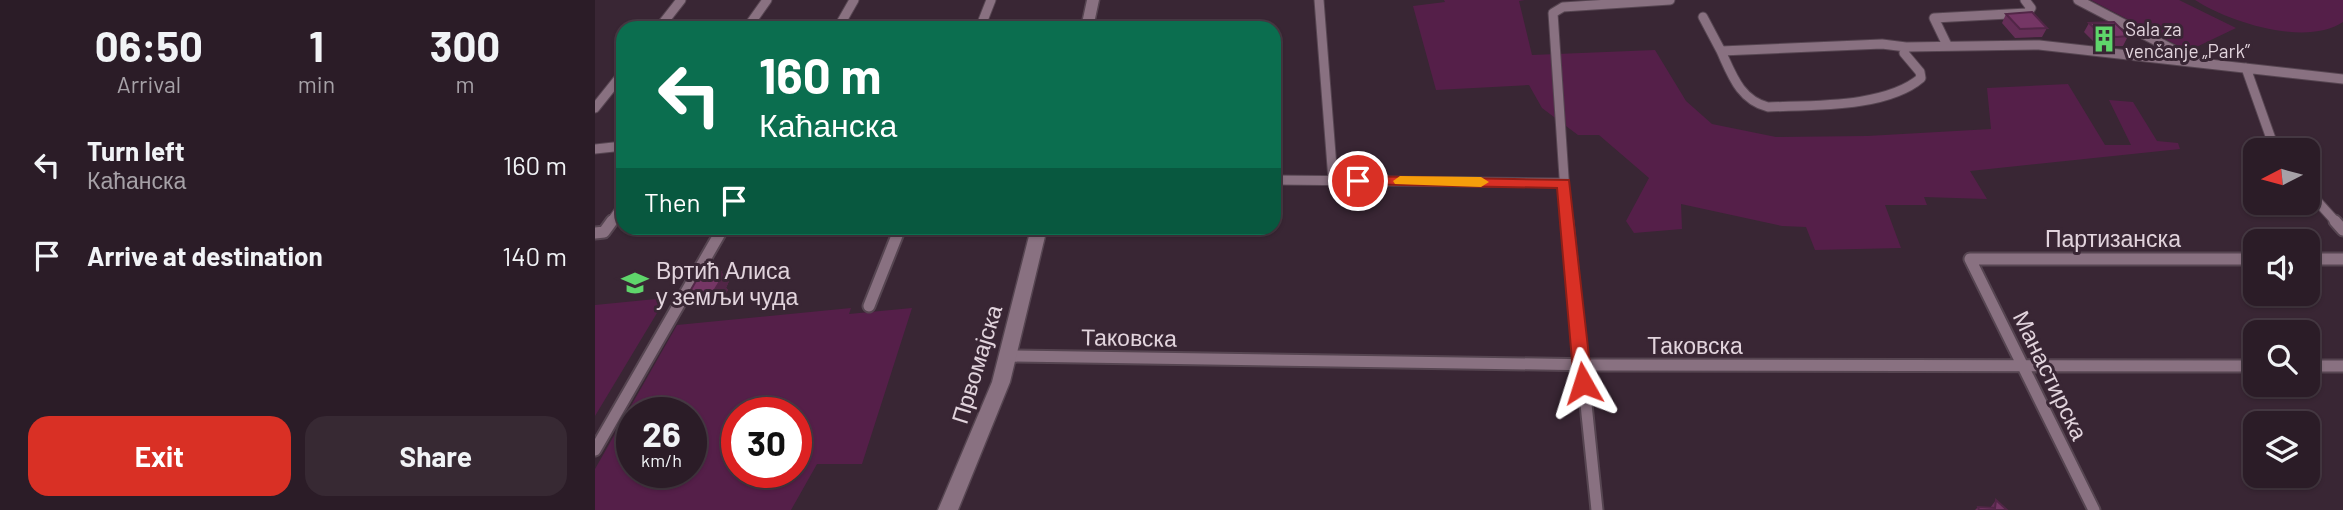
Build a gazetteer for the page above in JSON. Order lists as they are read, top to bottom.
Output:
{
  "streets": {
    "street": [
      "Партизанска",
      "Таковска",
      "Првомајска",
      "Манастирска"
    ]
  },
  "crossings": [
    ["Партизанска", "Манастирска"],
    ["Таковска", "Првомајска"],
    ["Таковска", "Манастирска"]
  ],
  "places": {
    "building": ["Sala za venčanje „Park”"],
    "school or university": ["Вртић Алиса у земљи чуда"]
  },
  "north": "left",
  "page": {
    "eta": [
      "06:50",
      "Arrival",
      "1",
      "min",
      "300",
      "m"
    ],
    "turn": ["160 m", "Каћанска"],
    "list": [
      {
        "name": "Turn left",
        "note": "Каћанска",
        "value": "160 m"
      },
      {
        "name": "Arrive at destination",
        "value": "140 m"
      }
    ],
    "then": "Then",
    "speed": "26 km/h",
    "limit": "30",
    "buttons": ["Exit", "Share"]
  }
}
